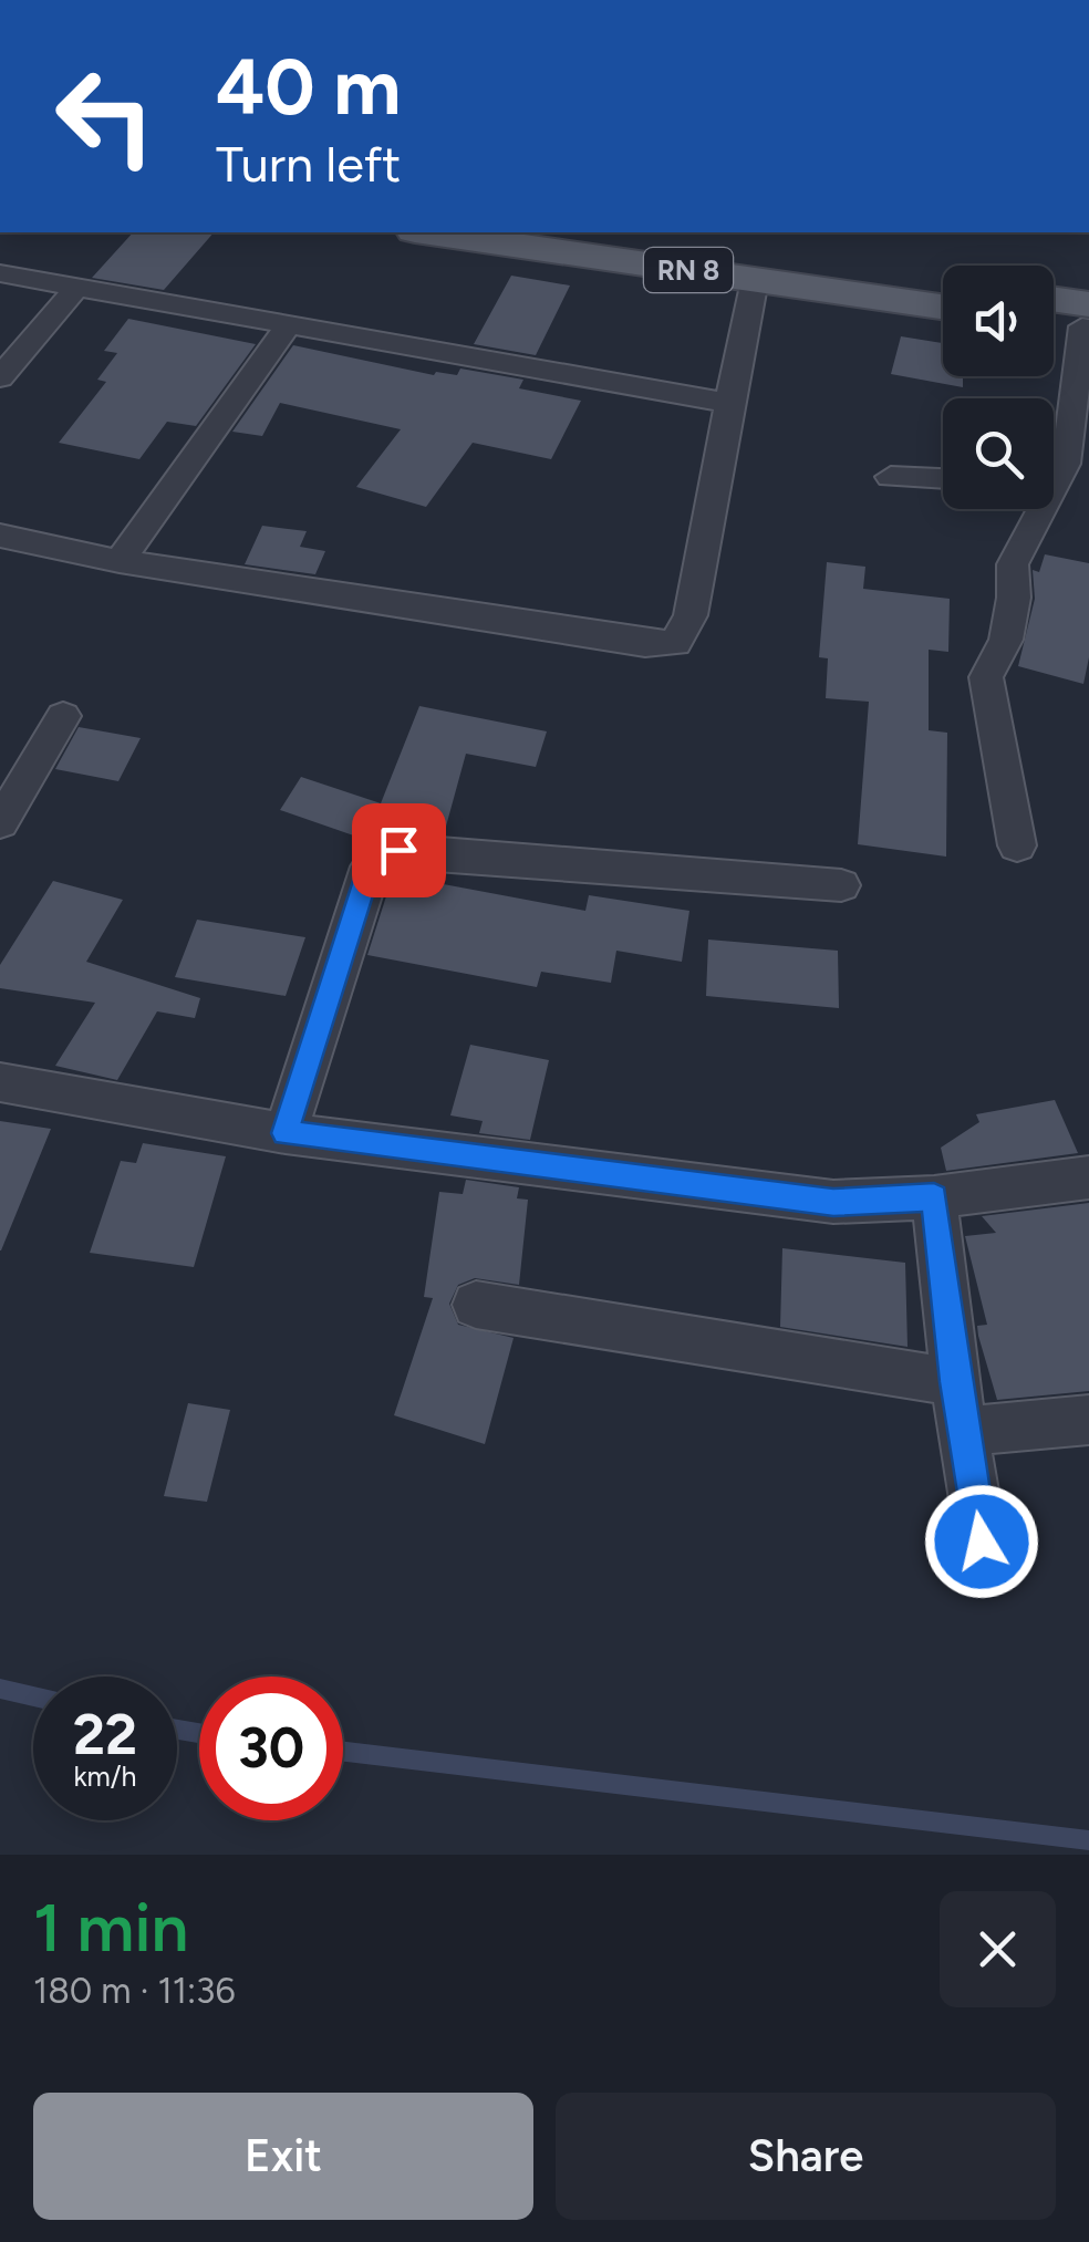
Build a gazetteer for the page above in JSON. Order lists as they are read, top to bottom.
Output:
{
  "streets": {
    "main road": ["RN 8"]
  },
  "page": {
    "turn": ["40 m", "Turn left"],
    "speed": "22 km/h",
    "limit": "30",
    "heading": ["1 min", "180 m · 11:36"],
    "buttons": ["Exit", "Share"]
  }
}
